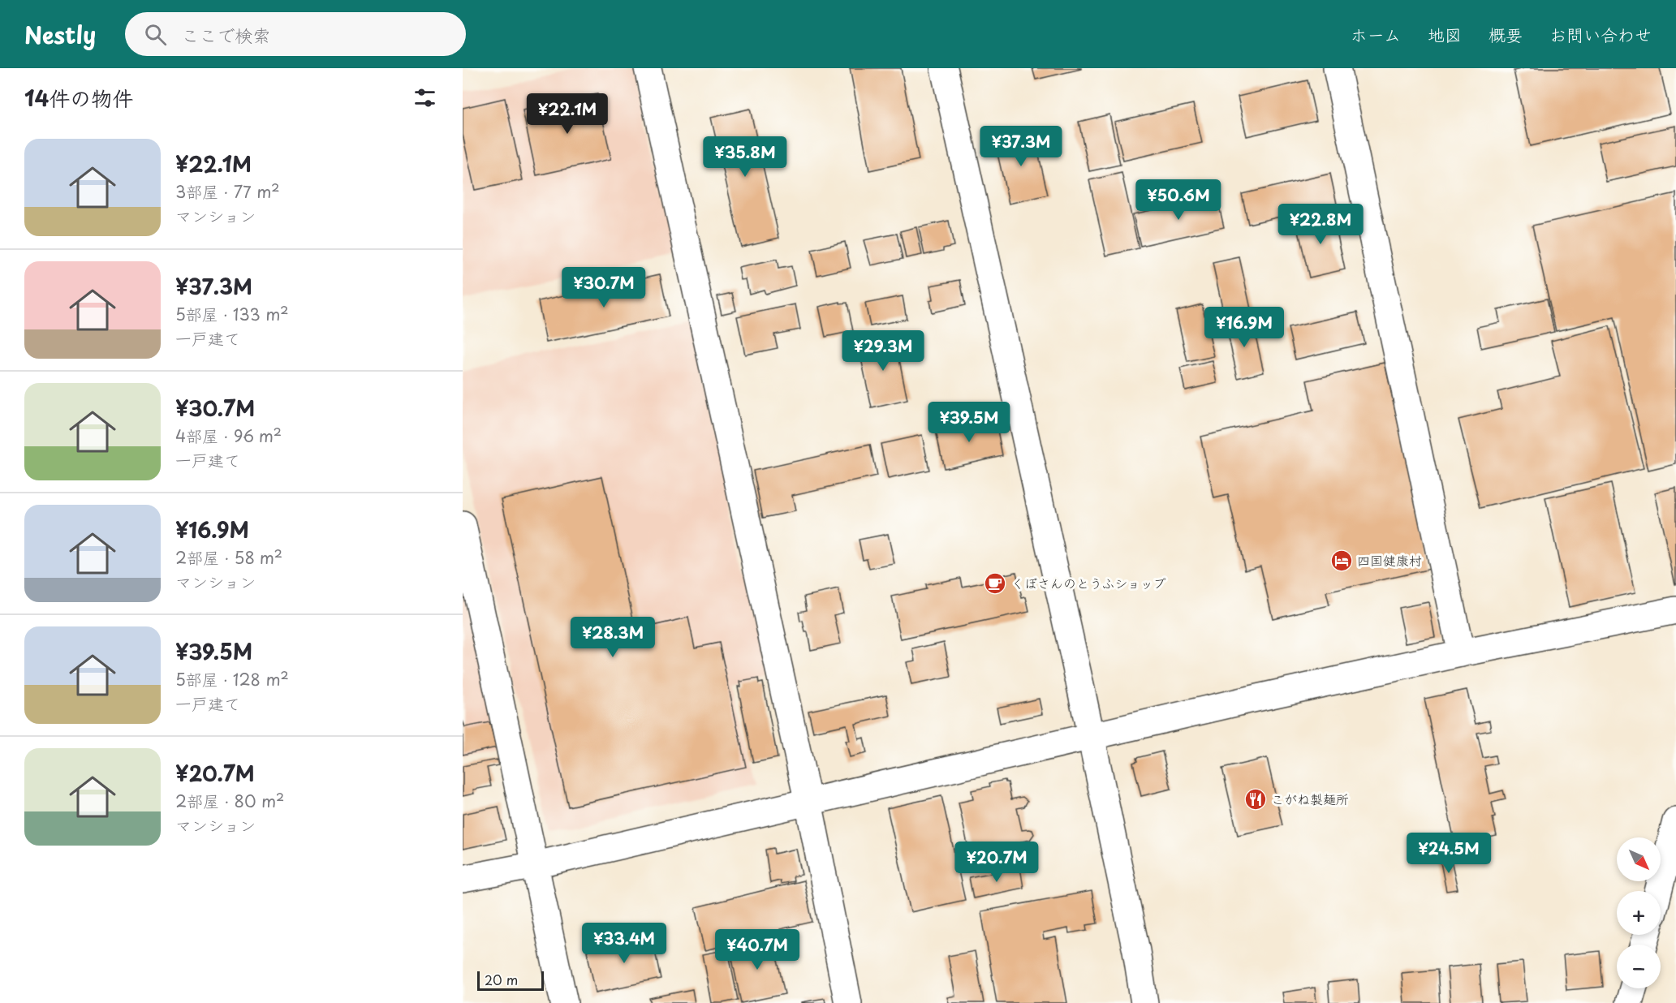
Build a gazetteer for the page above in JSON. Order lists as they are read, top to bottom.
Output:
{
  "places": {
    "hotel": ["四国健康村"],
    "cafe": ["くぼさんのとうふショップ"],
    "restaurant": ["こがね製麺所"]
  },
  "scale_bar": "20 m",
  "north": "bottom right",
  "page": {
    "header": "Nestly",
    "search": "ここで検索",
    "nav": [
      "ホーム",
      "地図",
      "概要",
      "お問い合わせ"
    ],
    "heading": "14件の物件",
    "price": [
      "¥22.1M",
      "¥37.3M",
      "¥35.8M",
      "¥50.6M",
      "¥22.8M",
      "¥30.7M",
      "¥16.9M",
      "¥29.3M",
      "¥39.5M",
      "¥28.3M",
      "¥24.5M",
      "¥20.7M",
      "¥33.4M",
      "¥40.7M"
    ],
    "list": [
      {
        "name": "¥22.1M",
        "note": "3部屋 · 77 m² · マンション"
      },
      {
        "name": "¥37.3M",
        "note": "5部屋 · 133 m² · 一戸建て"
      },
      {
        "name": "¥30.7M",
        "note": "4部屋 · 96 m² · 一戸建て"
      },
      {
        "name": "¥16.9M",
        "note": "2部屋 · 58 m² · マンション"
      },
      {
        "name": "¥39.5M",
        "note": "5部屋 · 128 m² · 一戸建て"
      },
      {
        "name": "¥20.7M",
        "note": "2部屋 · 80 m² · マンション"
      }
    ],
    "map_buttons": ["+", "−"],
    "scale": "20 m"
  }
}
